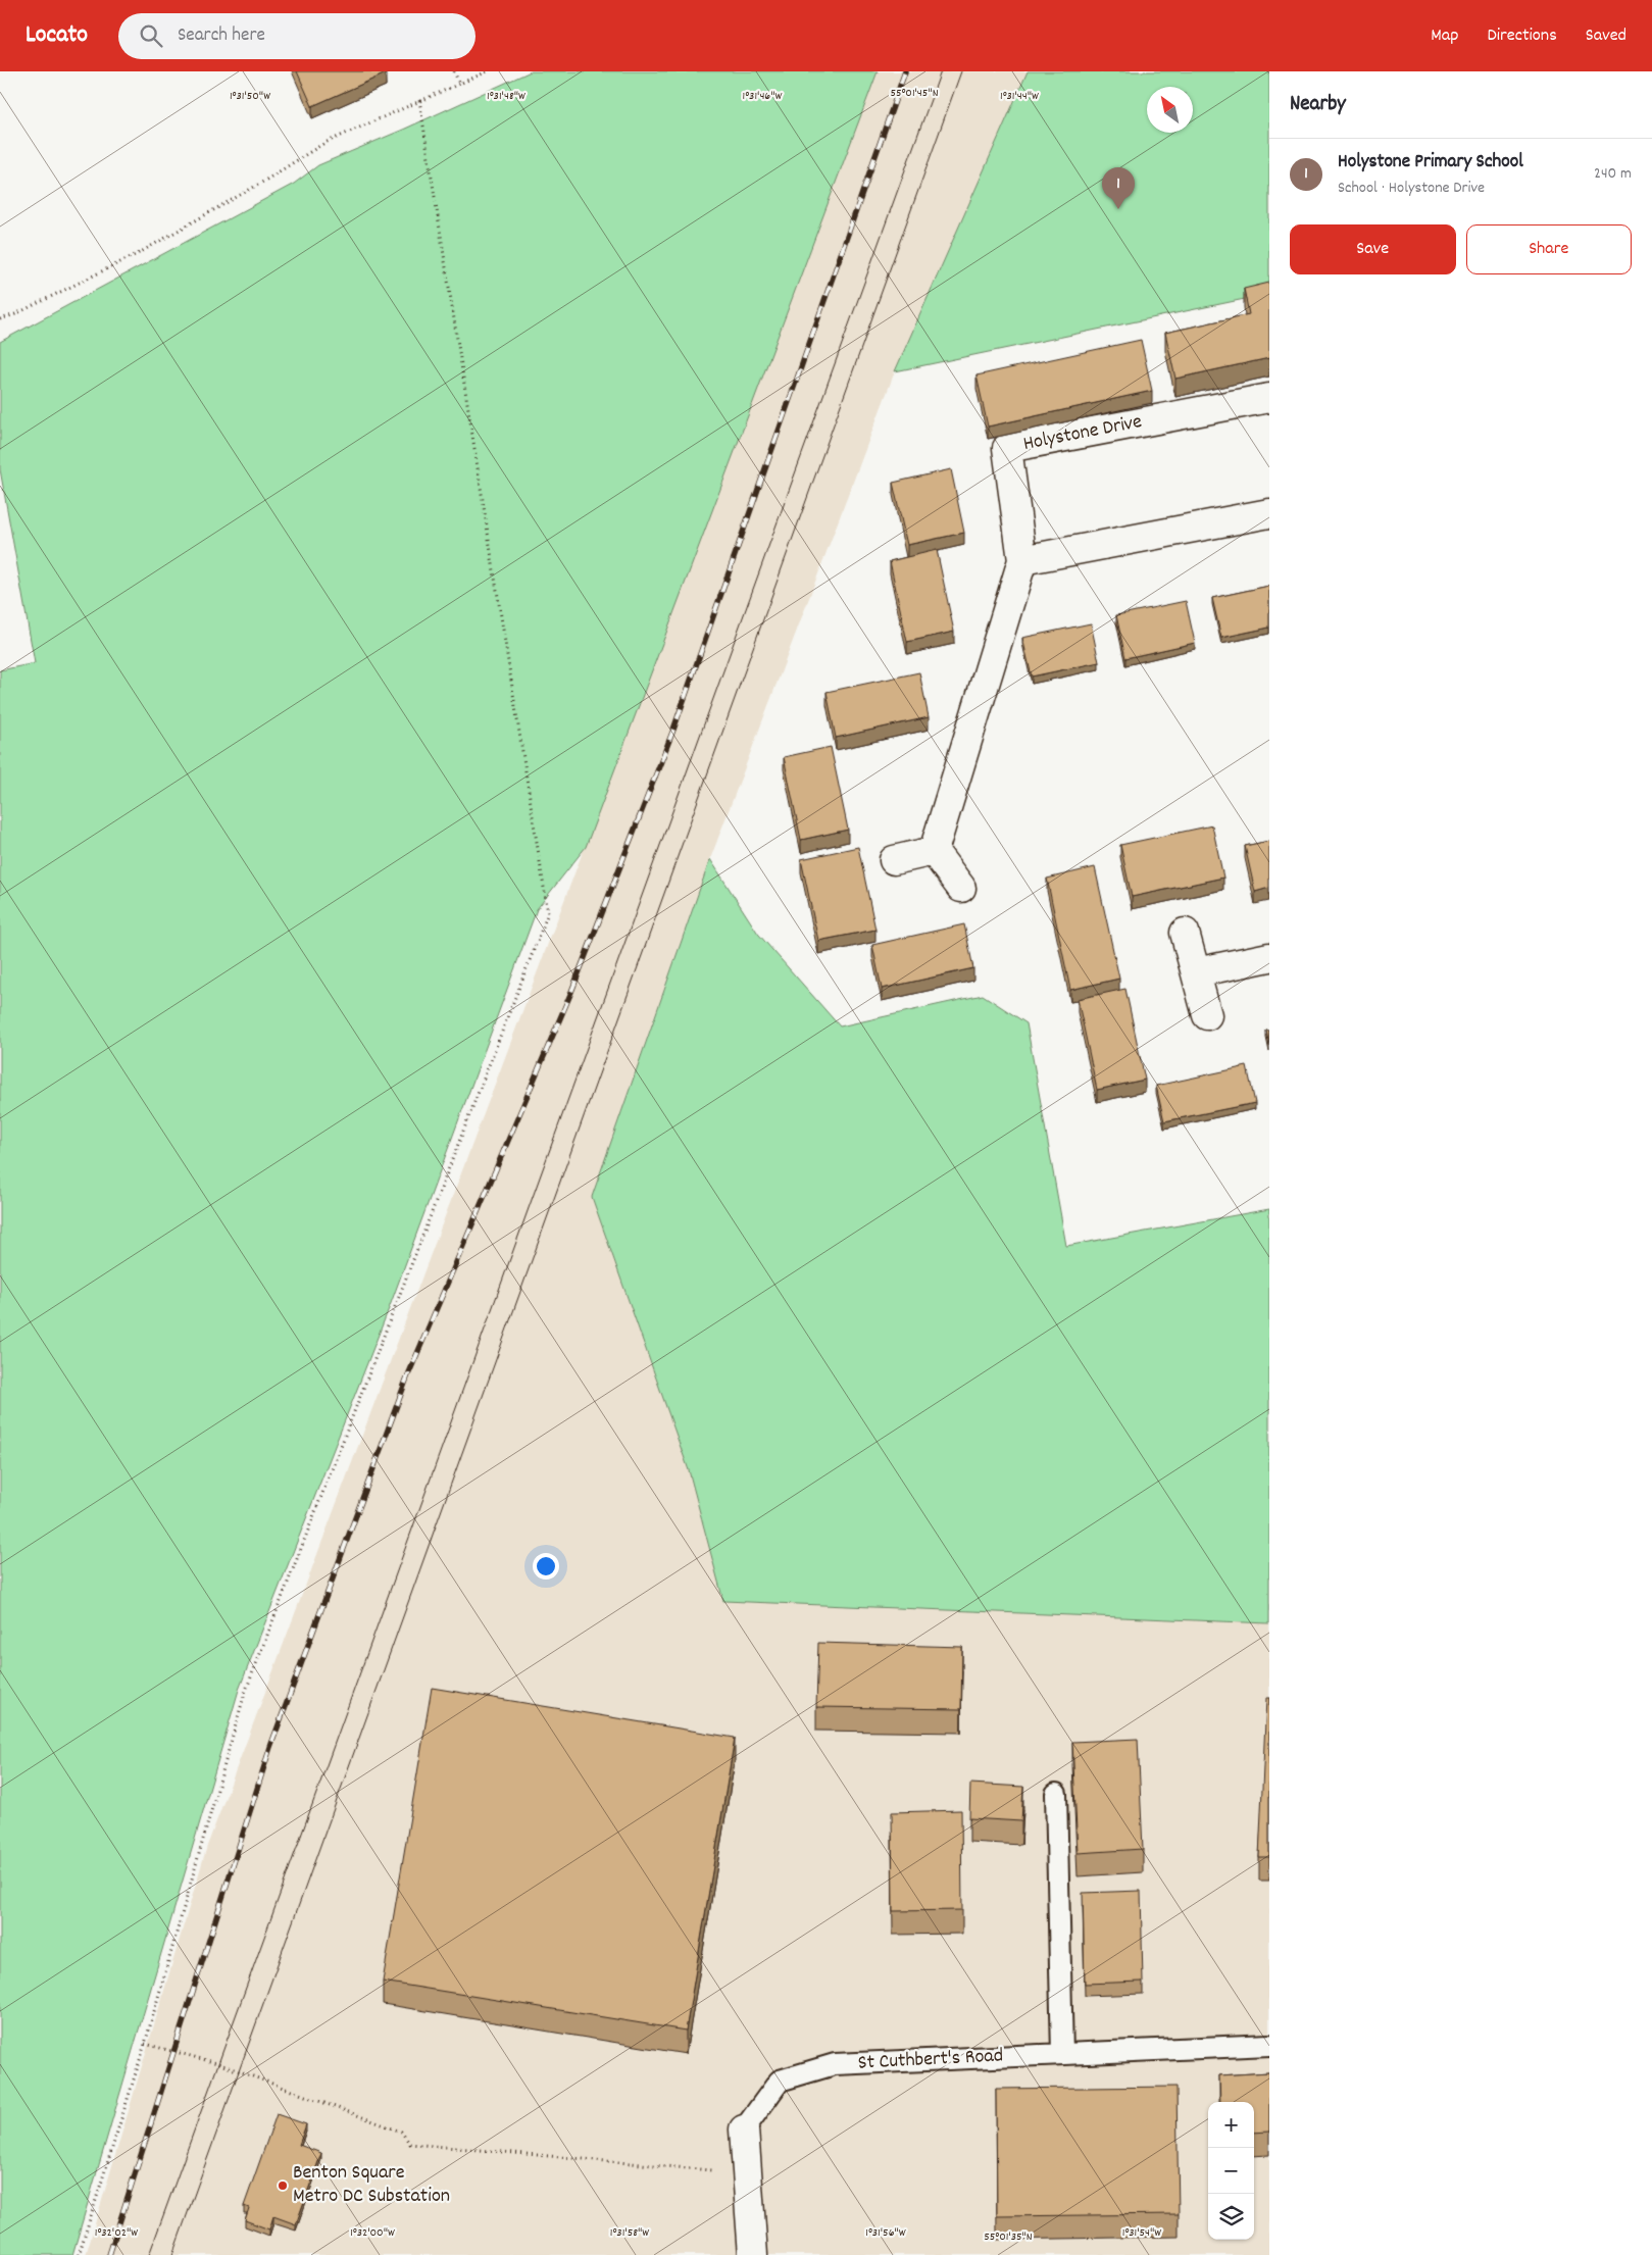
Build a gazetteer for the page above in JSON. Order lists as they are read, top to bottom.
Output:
{
  "streets": {
    "street": ["Holystone Drive", "St Cuthbert's Road"]
  },
  "places": ["Benton Square Metro DC Substation"],
  "north": "top left",
  "page": {
    "header": "Locato",
    "search": "Search here",
    "nav": ["Map", "Directions", "Saved"],
    "heading": "Nearby",
    "list": [
      {
        "mark": "1",
        "name": "Holystone Primary School",
        "note": "School · Holystone Drive",
        "value": "240 m"
      }
    ],
    "pins": "1",
    "buttons": ["Save", "Share"],
    "map_buttons": ["+", "−"]
  },
  "coordinates": [
    "55°01'45\"N",
    "1°31'50\"W",
    "1°31'48\"W",
    "1°31'46\"W",
    "1°31'44\"W",
    "1°32'02\"W",
    "1°32'00\"W",
    "1°31'58\"W",
    "1°31'56\"W",
    "1°31'54\"W",
    "55°01'35\"N"
  ]
}
